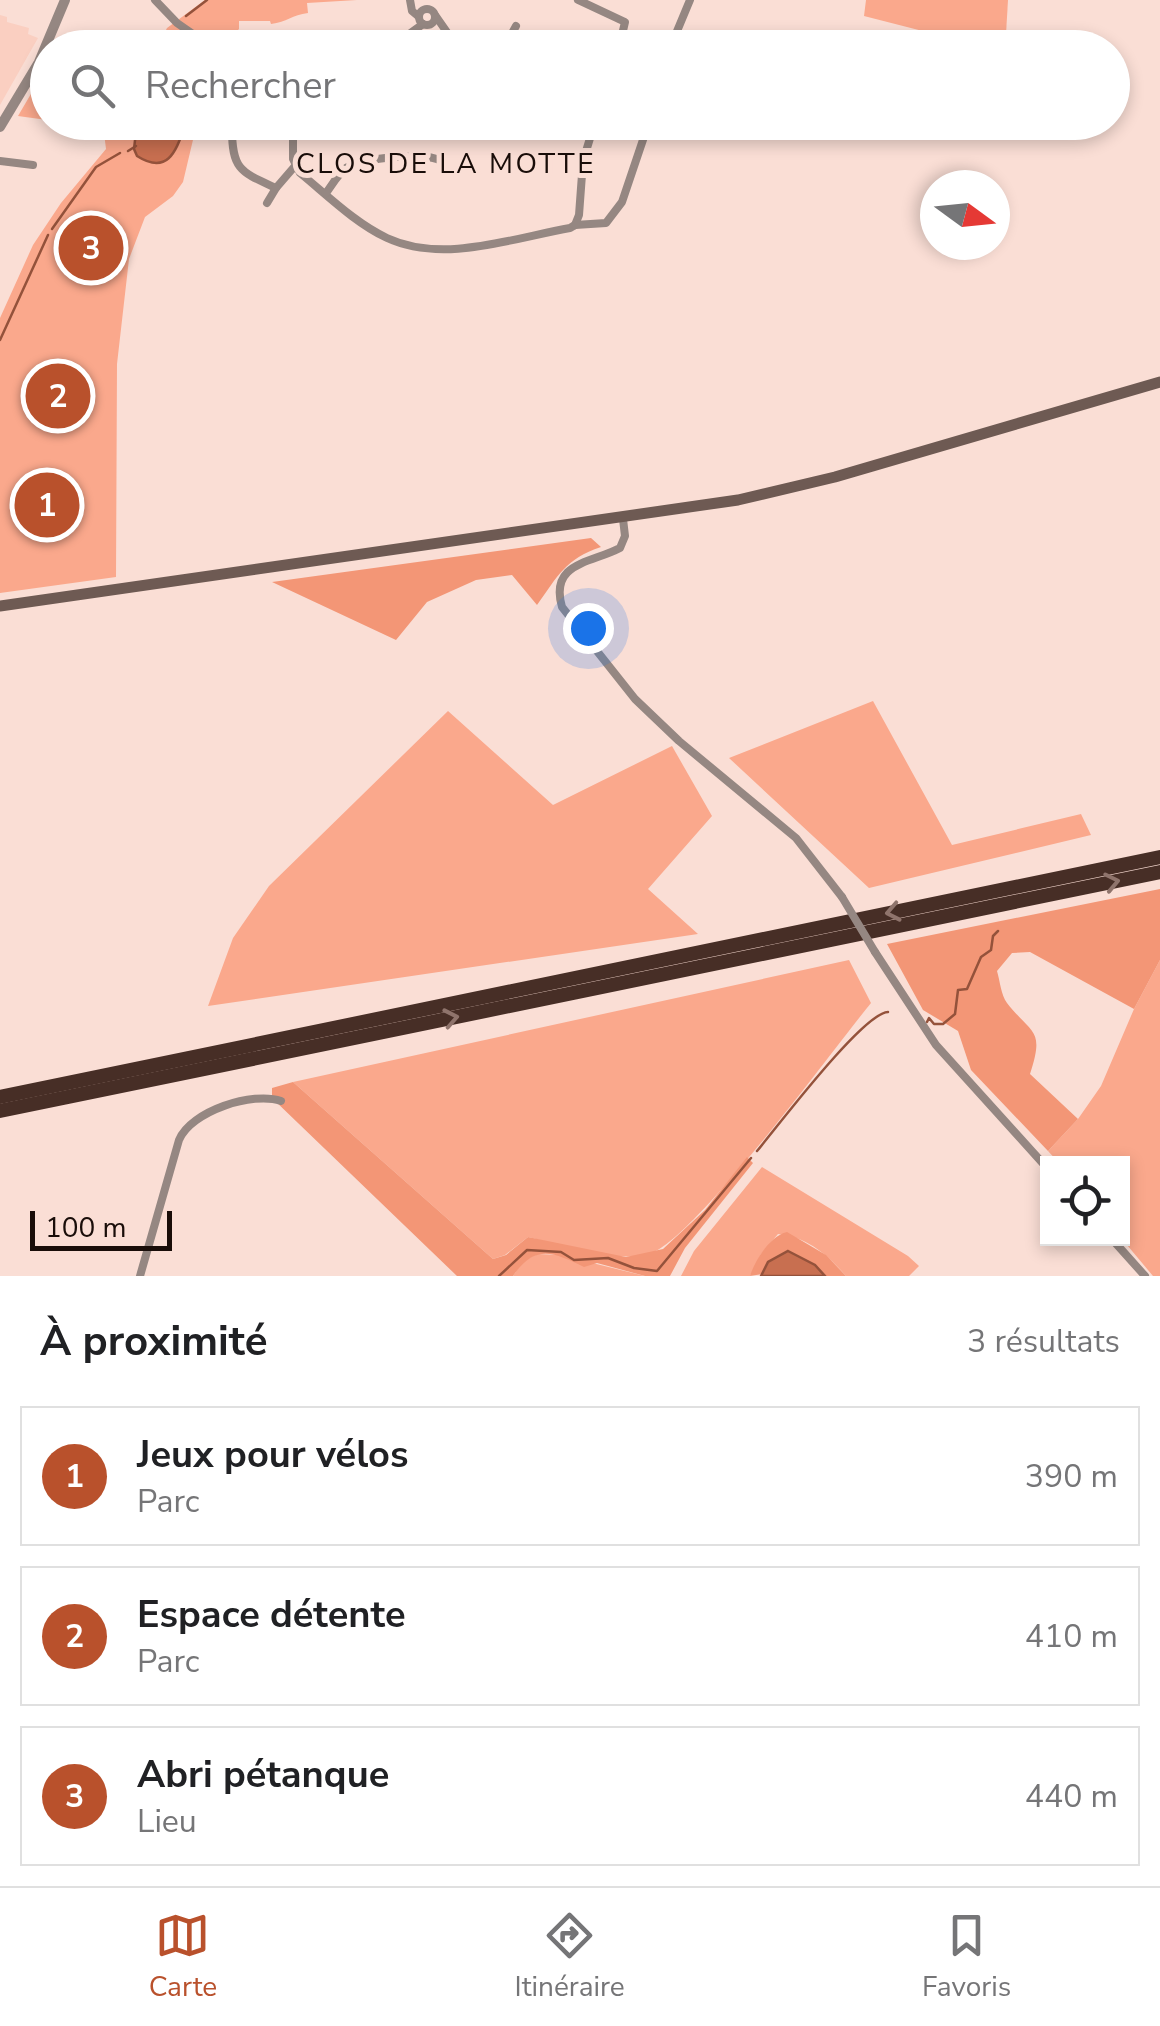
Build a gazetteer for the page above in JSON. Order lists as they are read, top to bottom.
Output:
{
  "districts": ["CLOS DE LA MOTTE"],
  "scale_bar": "100 m",
  "north": "right",
  "page": {
    "search": "Rechercher",
    "pins": ["3", "2", "1"],
    "scale": "100 m",
    "heading": ["À proximité", "3 résultats"],
    "list": [
      {
        "mark": "1",
        "name": "Jeux pour vélos",
        "note": "Parc",
        "value": "390 m"
      },
      {
        "mark": "2",
        "name": "Espace détente",
        "note": "Parc",
        "value": "410 m"
      },
      {
        "mark": "3",
        "name": "Abri pétanque",
        "note": "Lieu",
        "value": "440 m"
      }
    ],
    "nav": ["Carte", "Itinéraire", "Favoris"]
  }
}
